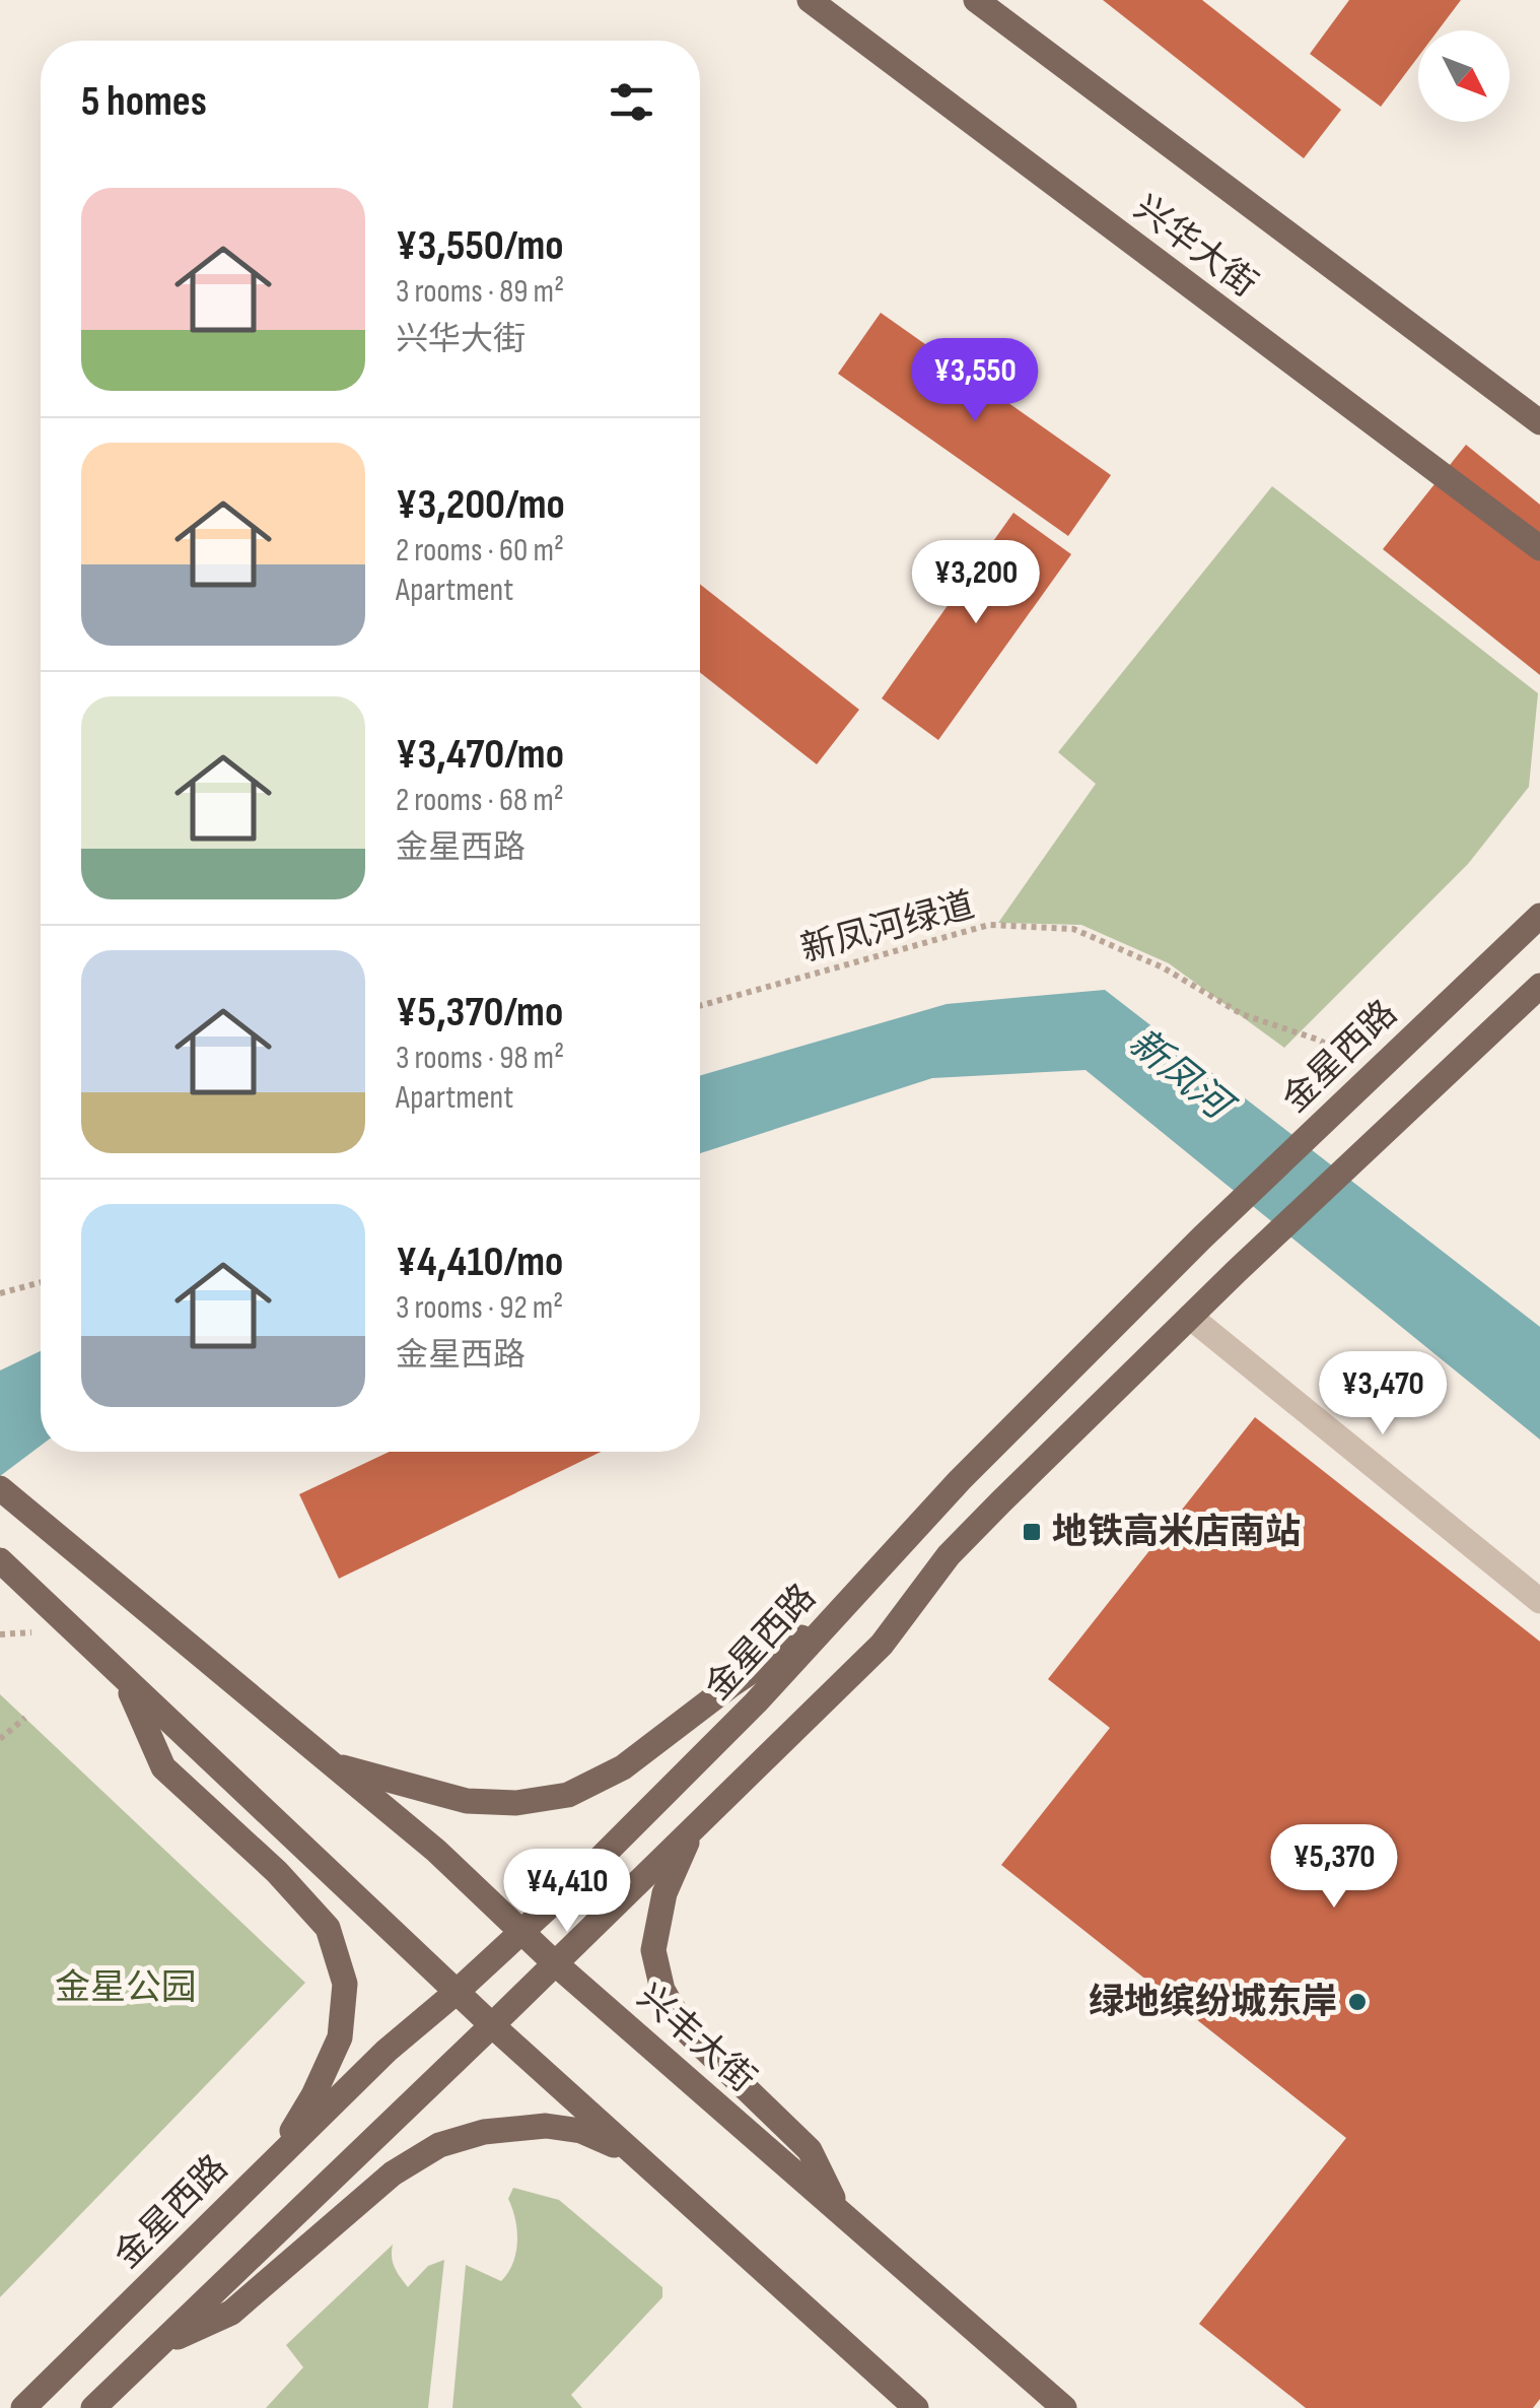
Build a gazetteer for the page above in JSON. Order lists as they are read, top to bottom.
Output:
{
  "streets": {
    "main road": ["兴华大街", "金星西路", "兴丰大街"],
    "path": ["新凤河绿道"]
  },
  "crossings": [
    ["新凤河绿道", "金星西路"],
    ["金星西路", "兴丰大街"]
  ],
  "water": ["新凤河"],
  "parks": ["金星公园"],
  "places": {
    "transit": ["地铁高米店南站"],
    "other": ["绿地缤纷城东岸"]
  },
  "north": "bottom right",
  "page": {
    "heading": "5 homes",
    "list": [
      {
        "name": "¥3,550/mo",
        "note": "3 rooms · 89 m² · 兴华大街"
      },
      {
        "name": "¥3,200/mo",
        "note": "2 rooms · 60 m² · Apartment"
      },
      {
        "name": "¥3,470/mo",
        "note": "2 rooms · 68 m² · 金星西路"
      },
      {
        "name": "¥5,370/mo",
        "note": "3 rooms · 98 m² · Apartment"
      },
      {
        "name": "¥4,410/mo",
        "note": "3 rooms · 92 m² · 金星西路"
      }
    ],
    "price": [
      "¥3,550",
      "¥3,200",
      "¥3,470",
      "¥5,370",
      "¥4,410"
    ]
  }
}
